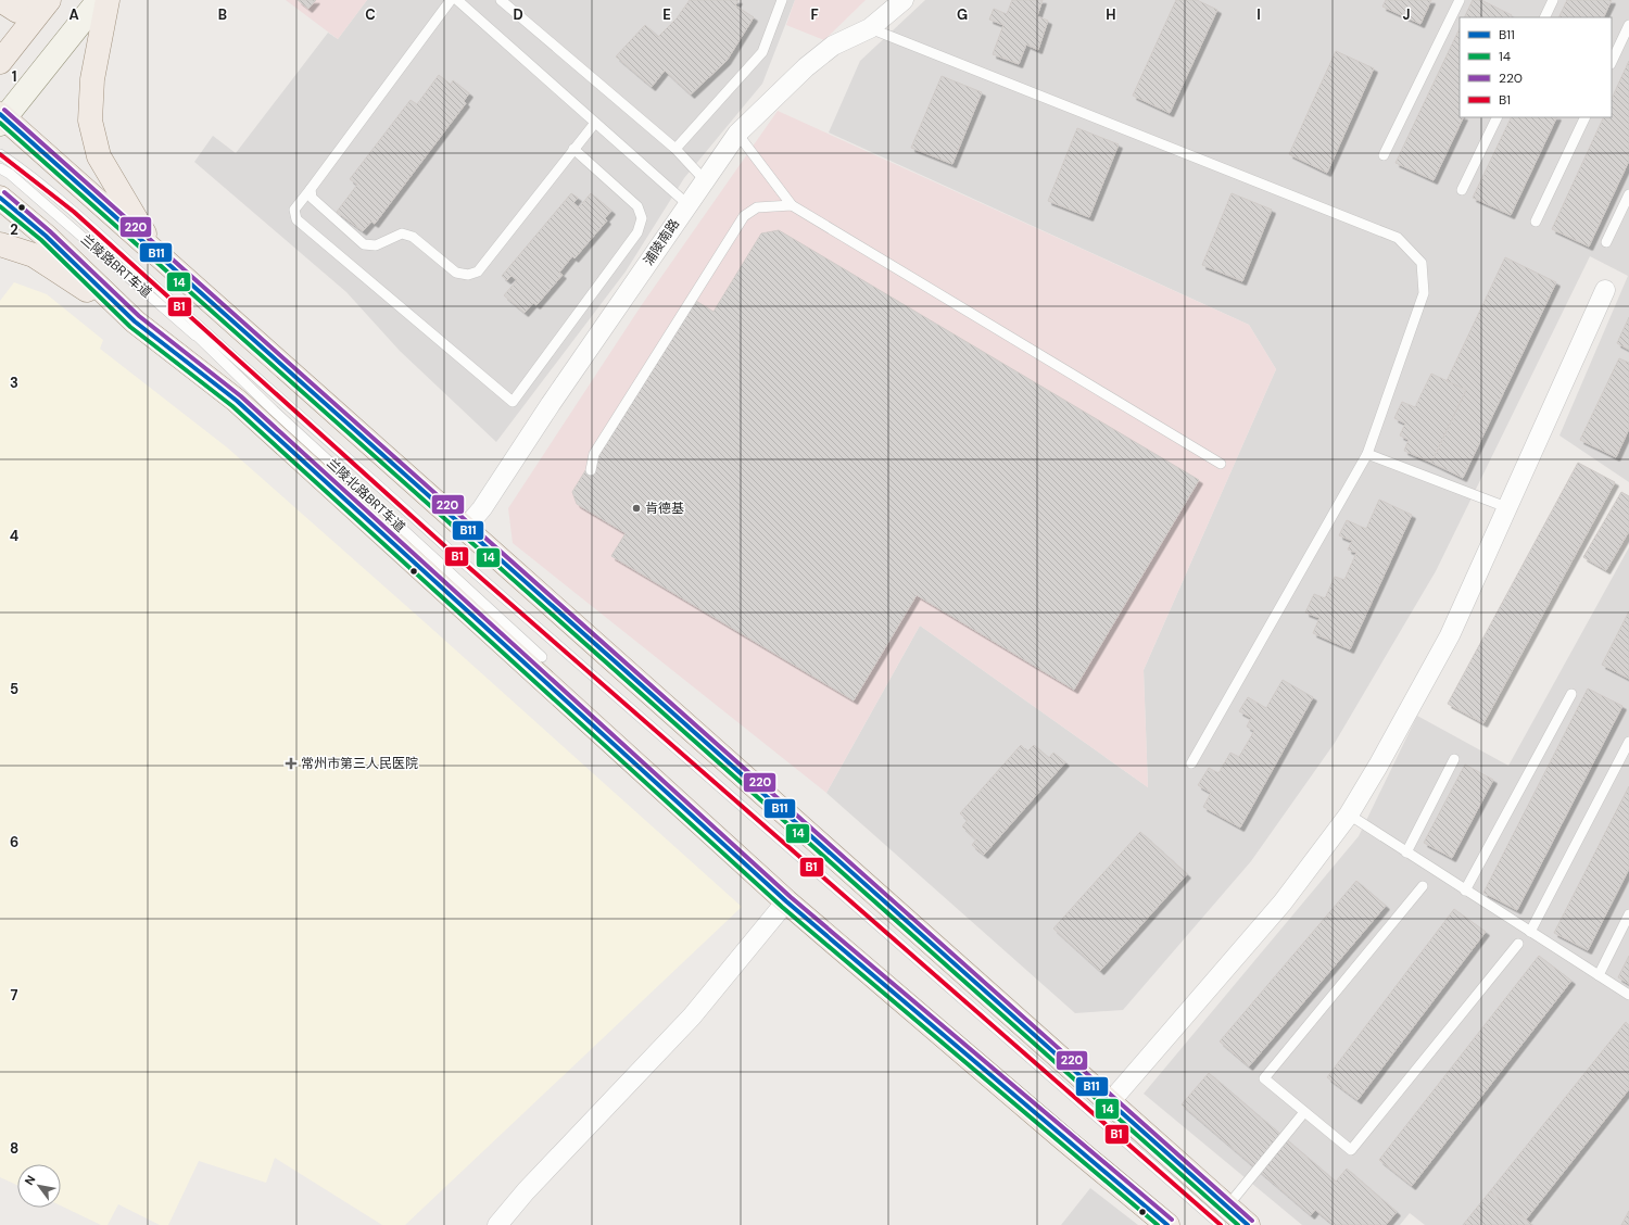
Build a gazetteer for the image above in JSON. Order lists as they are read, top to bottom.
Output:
{
  "streets": {
    "street": ["浦陵南路"],
    "lane": ["兰陵路BRT车道", "兰陵北路BRT车道"]
  },
  "crossings": [
    ["兰陵路BRT车道", "兰陵北路BRT车道"]
  ],
  "places": {
    "other": ["肯德基"],
    "health": ["常州市第三人民医院"]
  },
  "lines": [
    "transit line 220",
    "transit line B11",
    "transit line 14",
    "transit line B1"
  ],
  "legend": [
    "B11",
    "14",
    "220",
    "B1"
  ],
  "north": "top left",
  "grid": {
    "columns": [
      "A",
      "B",
      "C",
      "D",
      "E",
      "F",
      "G",
      "H",
      "I",
      "J"
    ],
    "rows": [
      "1",
      "2",
      "3",
      "4",
      "5",
      "6",
      "7",
      "8"
    ]
  }
}
